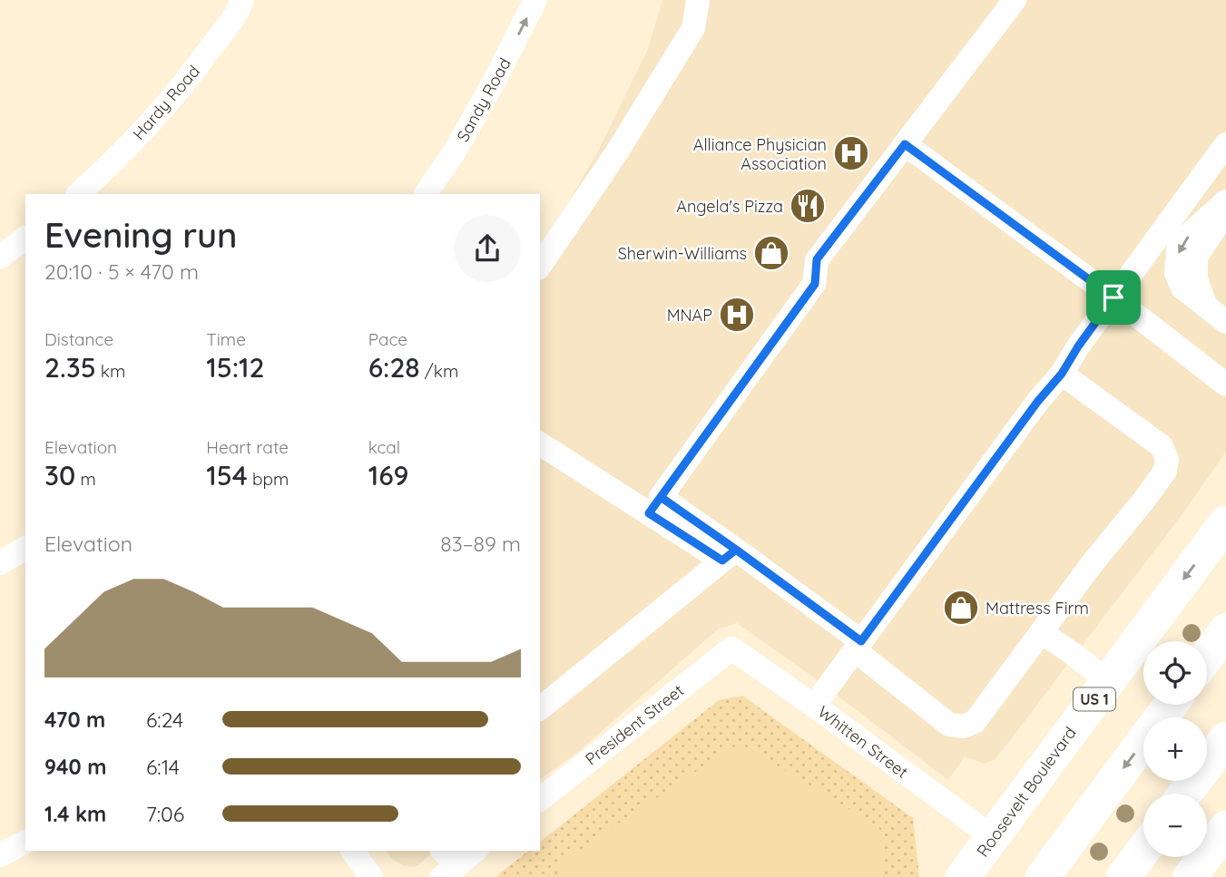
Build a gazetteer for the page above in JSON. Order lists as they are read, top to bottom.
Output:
{
  "streets": {
    "highway": ["US 1", "Roosevelt Boulevard"],
    "street": [
      "Sandy Road",
      "Hardy Road",
      "President Street",
      "Whitten Street"
    ]
  },
  "crossings": [
    ["President Street", "Whitten Street"],
    ["Whitten Street", "Roosevelt Boulevard"]
  ],
  "places": {
    "hospital": ["Alliance Physician Association", "MNAP"],
    "restaurant": ["Angela's Pizza"],
    "shop": ["Sherwin-Williams", "Mattress Firm"]
  },
  "page": {
    "heading": ["Evening run", "20:10 · 5 × 470 m"],
    "stats": [
      ["Distance", "2.35 km"],
      ["Time", "15:12"],
      ["Pace", "6:28 /km"],
      ["Elevation", "30 m"],
      ["Heart rate", "154 bpm"],
      ["kcal", "169"]
    ],
    "chart": ["Elevation", "83–89 m"],
    "map_buttons": ["+", "−"],
    "list": [
      {
        "name": "470 m",
        "note": "6:24"
      },
      {
        "name": "940 m",
        "note": "6:14"
      },
      {
        "name": "1.4 km",
        "note": "7:06"
      }
    ]
  }
}
